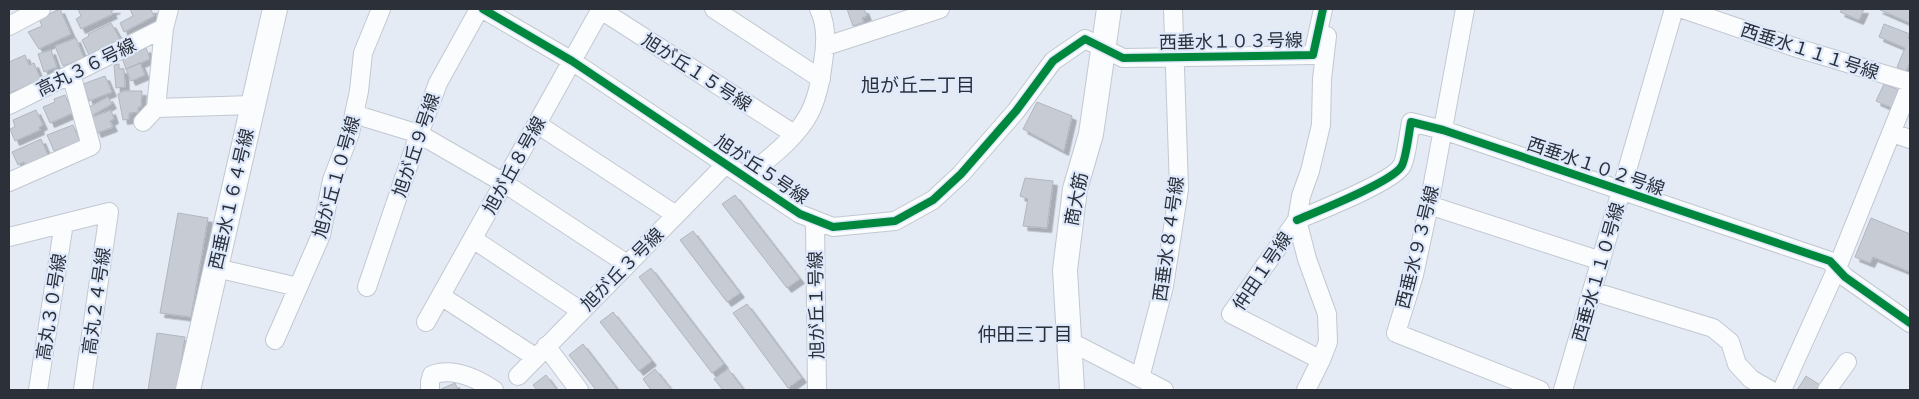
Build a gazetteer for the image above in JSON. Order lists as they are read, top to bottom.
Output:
{
  "streets": {
    "street": [
      "西垂水１０３号線",
      "西垂水１１１号線",
      "高丸３６号線",
      "旭が丘１５号線",
      "旭が丘９号線",
      "旭が丘８号線",
      "西垂水１０２号線",
      "旭が丘５号線",
      "旭が丘１０号線",
      "西垂水１６４号線",
      "商大筋",
      "西垂水８４号線",
      "西垂水９３号線",
      "旭が丘３号線",
      "仲田１号線",
      "西垂水１１０号線",
      "高丸２４号線",
      "旭が丘１号線",
      "高丸３０号線"
    ]
  },
  "crossings": [
    ["西垂水１０３号線", "旭が丘５号線"],
    ["西垂水１０３号線", "商大筋"],
    ["西垂水１０３号線", "西垂水８４号線"],
    ["旭が丘１５号線", "旭が丘８号線"],
    ["旭が丘８号線", "旭が丘５号線"],
    ["西垂水１０２号線", "西垂水９３号線"],
    ["西垂水１０２号線", "仲田１号線"],
    ["西垂水１０２号線", "西垂水１１０号線"],
    ["旭が丘５号線", "商大筋"],
    ["旭が丘５号線", "旭が丘３号線"],
    ["旭が丘５号線", "旭が丘１号線"],
    ["高丸２４号線", "高丸３０号線"]
  ],
  "districts": ["旭が丘二丁目", "仲田三丁目"]
}
